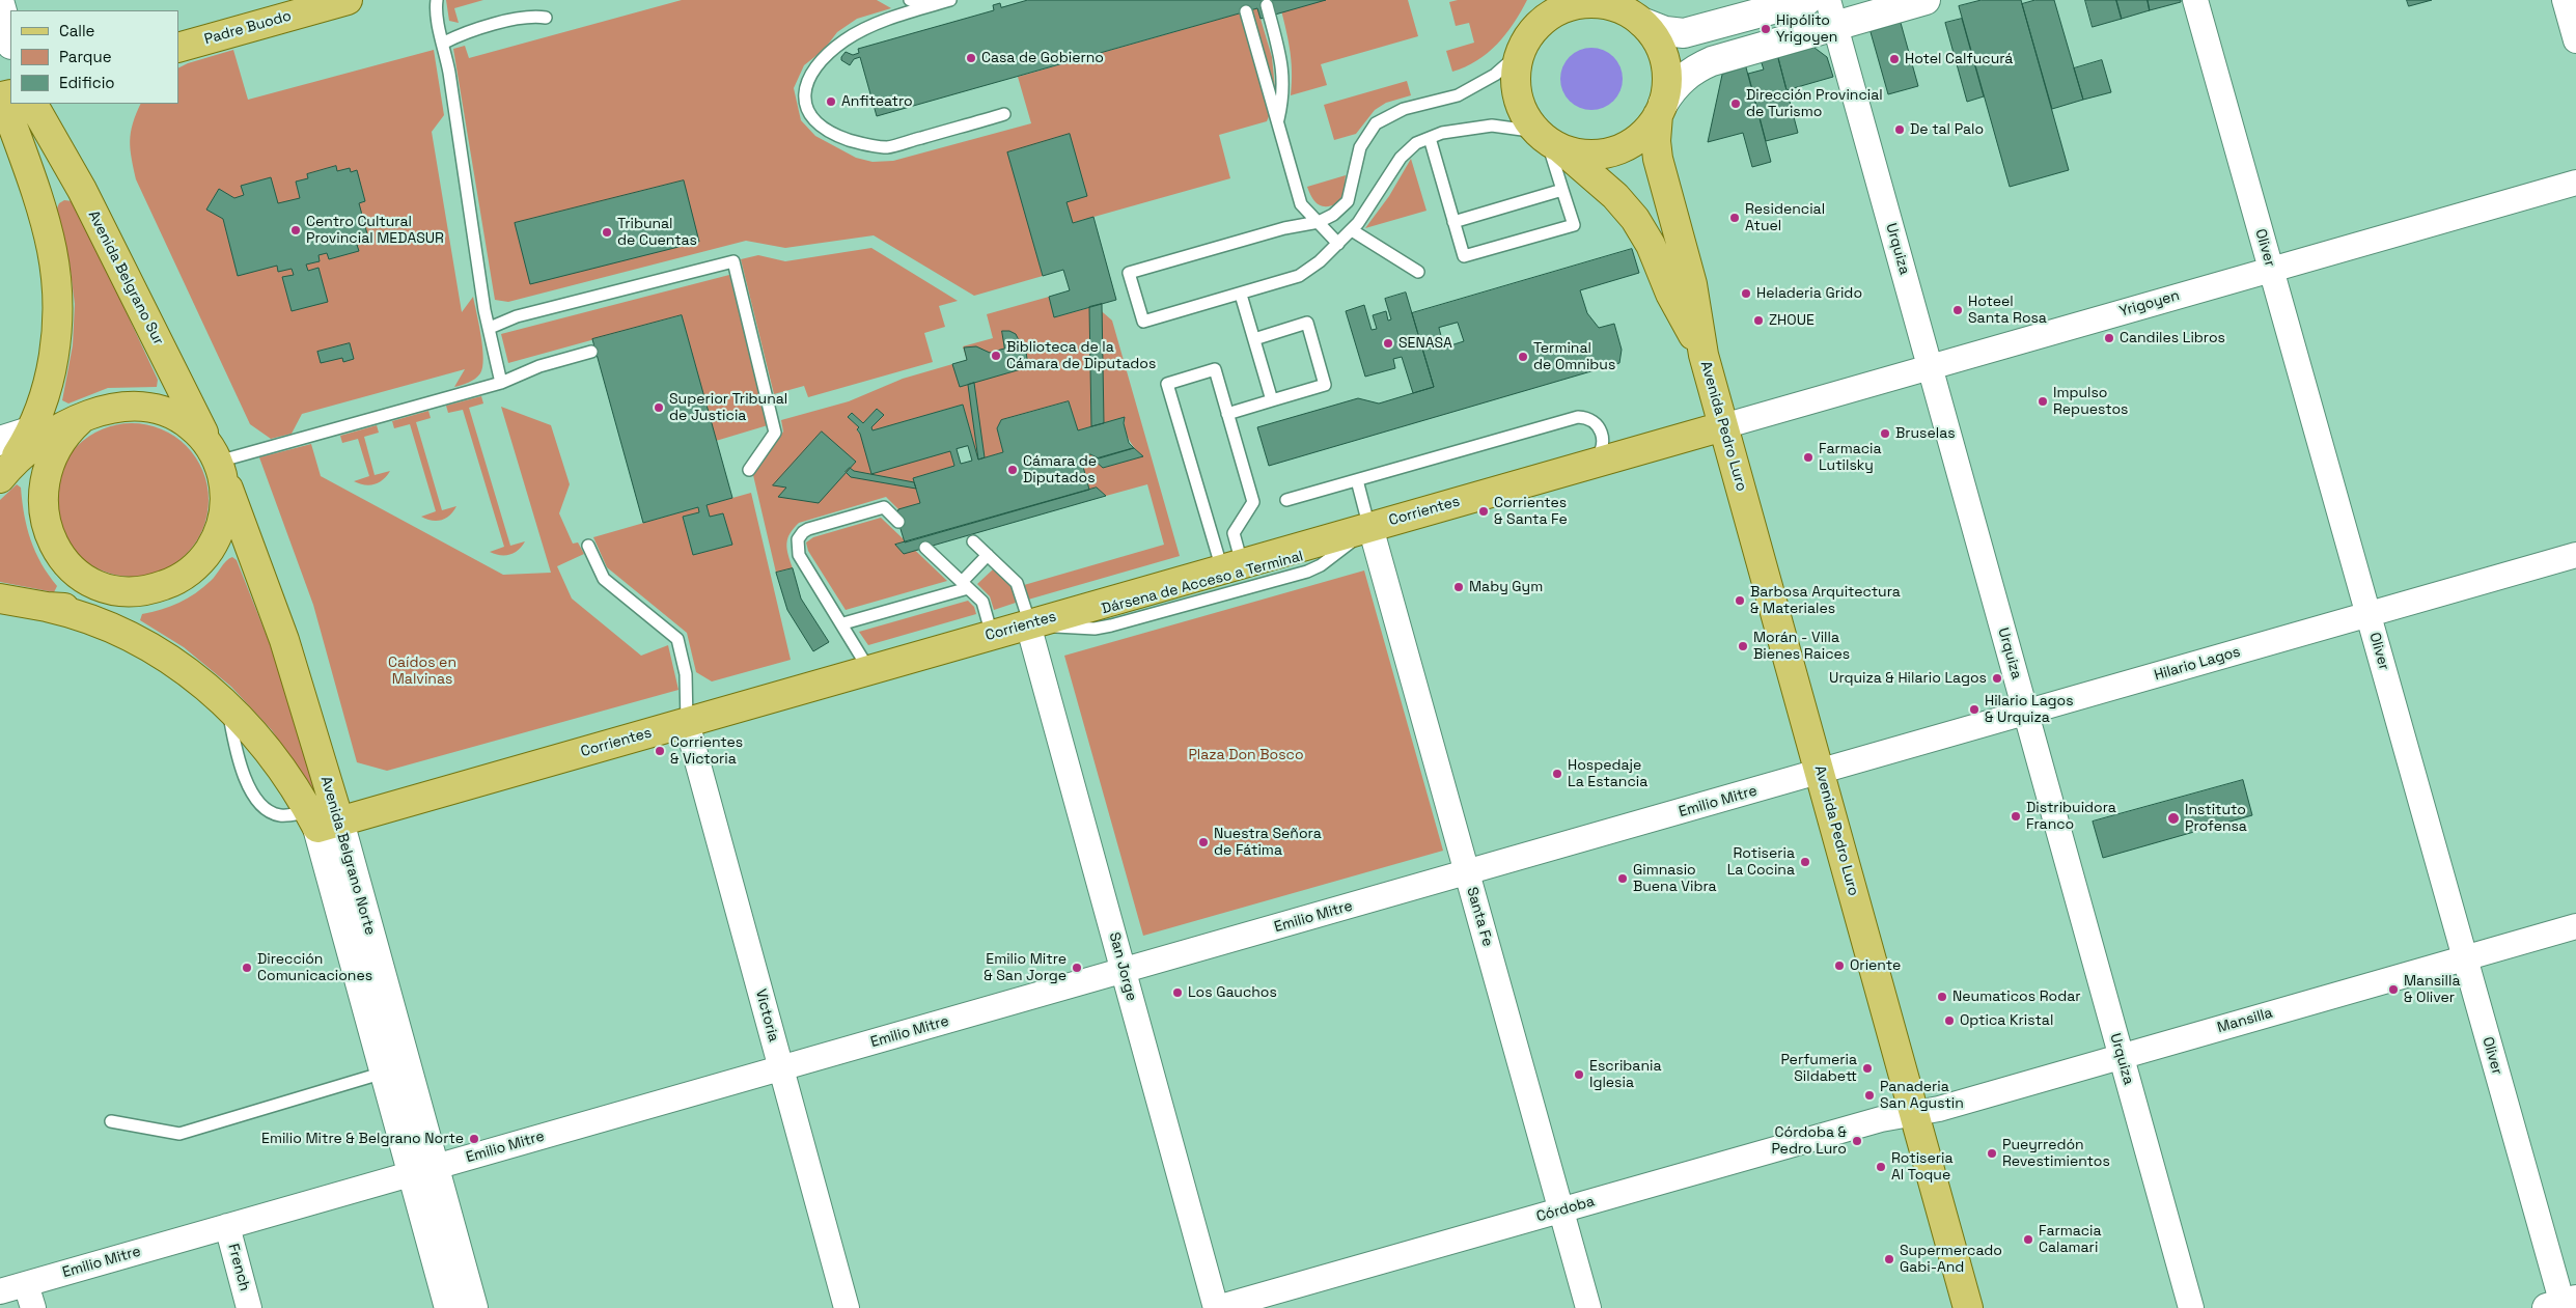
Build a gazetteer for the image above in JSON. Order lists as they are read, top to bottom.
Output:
{
  "streets": {
    "main road": [
      "Padre Buodo",
      "Avenida Belgrano Sur",
      "Avenida Pedro Luro",
      "Corrientes",
      "Avenida Belgrano Norte"
    ],
    "street": [
      "Oliver",
      "Urquiza",
      "Yrigoyen",
      "Hilario Lagos",
      "Emilio Mitre",
      "Santa Fe",
      "San Jorge",
      "Victoria",
      "Mansilla",
      "Córdoba",
      "French"
    ],
    "lane": ["Dársena de Acceso a Terminal"]
  },
  "crossings": [
    ["Oliver", "Yrigoyen"],
    ["Oliver", "Hilario Lagos"],
    ["Oliver", "Mansilla"],
    ["Urquiza", "Yrigoyen"],
    ["Urquiza", "Hilario Lagos"],
    ["Urquiza", "Mansilla"],
    ["Avenida Belgrano Sur", "Avenida Belgrano Norte"],
    ["Yrigoyen", "Avenida Pedro Luro"],
    ["Yrigoyen", "Corrientes"],
    ["Avenida Pedro Luro", "Corrientes"],
    ["Avenida Pedro Luro", "Hilario Lagos"],
    ["Avenida Pedro Luro", "Emilio Mitre"],
    ["Avenida Pedro Luro", "Mansilla"],
    ["Avenida Pedro Luro", "Córdoba"],
    ["Corrientes", "Dársena de Acceso a Terminal"],
    ["Corrientes", "Avenida Belgrano Norte"],
    ["Corrientes", "Santa Fe"],
    ["Corrientes", "San Jorge"],
    ["Corrientes", "Victoria"],
    ["Dársena de Acceso a Terminal", "Santa Fe"],
    ["Dársena de Acceso a Terminal", "San Jorge"],
    ["Hilario Lagos", "Emilio Mitre"],
    ["Emilio Mitre", "Avenida Belgrano Norte"],
    ["Emilio Mitre", "Santa Fe"],
    ["Emilio Mitre", "San Jorge"],
    ["Emilio Mitre", "Victoria"],
    ["Emilio Mitre", "French"],
    ["Santa Fe", "Córdoba"],
    ["San Jorge", "Córdoba"],
    ["Mansilla", "Córdoba"]
  ],
  "parks": ["Caídos en Malvinas", "Plaza Don Bosco"],
  "places": [
    "Hipólito Yrigoyen",
    "Casa de Gobierno",
    "Hotel Calfucurá",
    "Anfiteatro",
    "Dirección Provincial de Turismo",
    "De tal Palo",
    "Residencial Atuel",
    "Centro Cultural Provincial MEDASUR",
    "Tribunal de Cuentas",
    "Heladeria Grido",
    "Hoteel Santa Rosa",
    "ZHOUE",
    "Candiles Libros",
    "SENASA",
    "Biblioteca de la Cámara de Diputados",
    "Terminal de Omnibus",
    "Impulso Repuestos",
    "Superior Tribunal de Justicia",
    "Bruselas",
    "Farmacia Lutilsky",
    "Cámara de Diputados",
    "Corrientes & Santa Fe",
    "Maby Gym",
    "Barbosa Arquitectura & Materiales",
    "Morán - Villa Bienes Raices",
    "Urquiza & Hilario Lagos",
    "Hilario Lagos & Urquiza",
    "Corrientes & Victoria",
    "Hospedaje La Estancia",
    "Distribuidora Franco",
    "Instituto Profensa",
    "Nuestra Señora de Fátima",
    "Rotiseria La Cocina",
    "Gimnasio Buena Vibra",
    "Oriente",
    "Dirección Comunicaciones",
    "Emilio Mitre & San Jorge",
    "Mansilla & Oliver",
    "Los Gauchos",
    "Neumaticos Rodar",
    "Optica Kristal",
    "Perfumeria Sildabett",
    "Escribania Iglesia",
    "Panaderia San Agustin",
    "Emilio Mitre & Belgrano Norte",
    "Córdoba & Pedro Luro",
    "Pueyrredón Revestimientos",
    "Rotiseria Al Toque",
    "Farmacia Calamari",
    "Supermercado Gabi-And"
  ],
  "legend": ["Calle", "Parque", "Edificio"]
}
